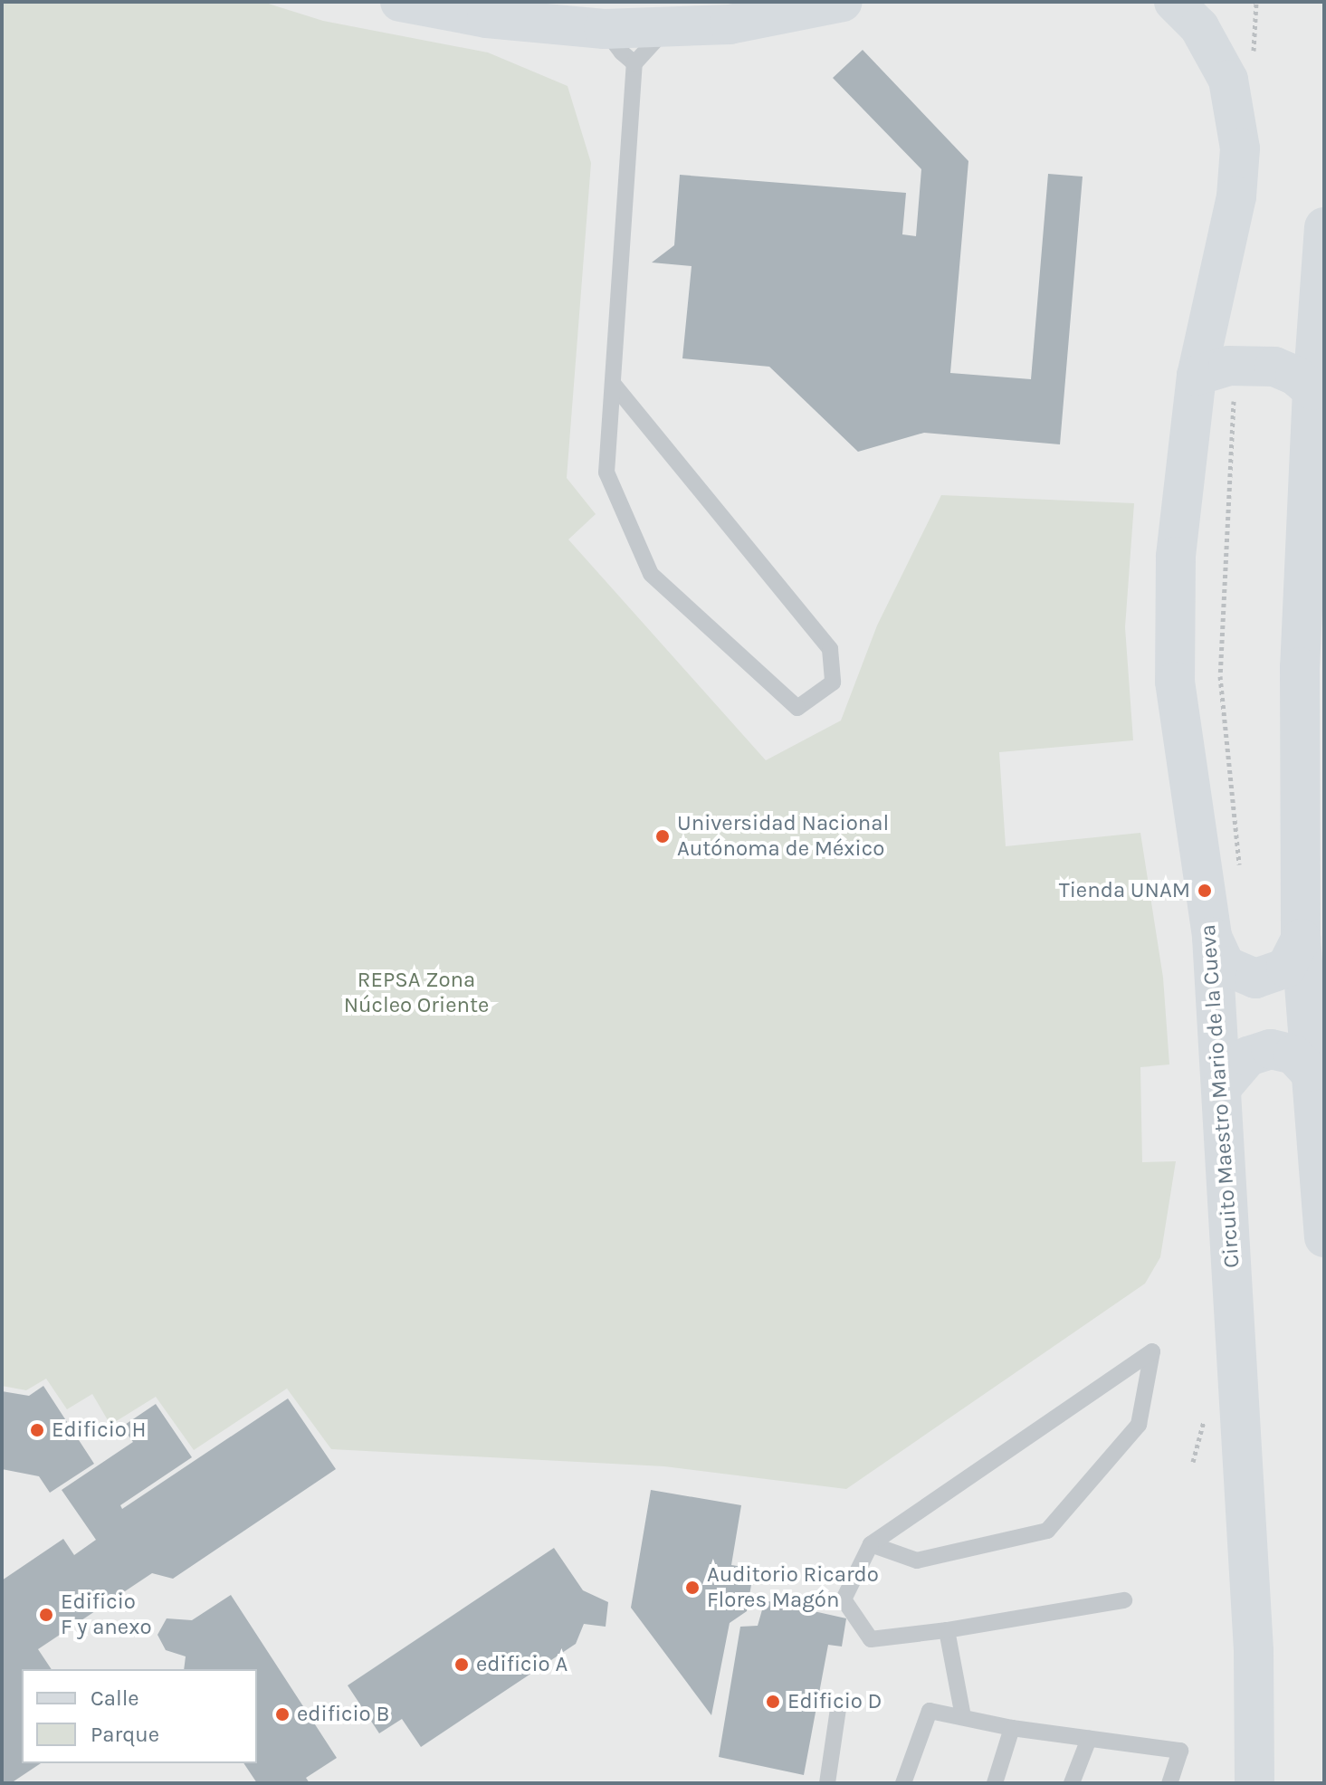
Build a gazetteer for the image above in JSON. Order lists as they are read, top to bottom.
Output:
{
  "streets": {
    "street": ["Circuito Maestro Mario de la Cueva"]
  },
  "parks": ["REPSA Zona Núcleo Oriente"],
  "places": [
    "Universidad Nacional Autónoma de México",
    "Tienda UNAM",
    "Edificio H",
    "Auditorio Ricardo Flores Magón",
    "Edificio F y anexo",
    "edificio A",
    "Edificio D",
    "edificio B"
  ],
  "legend": ["Calle", "Parque"]
}
